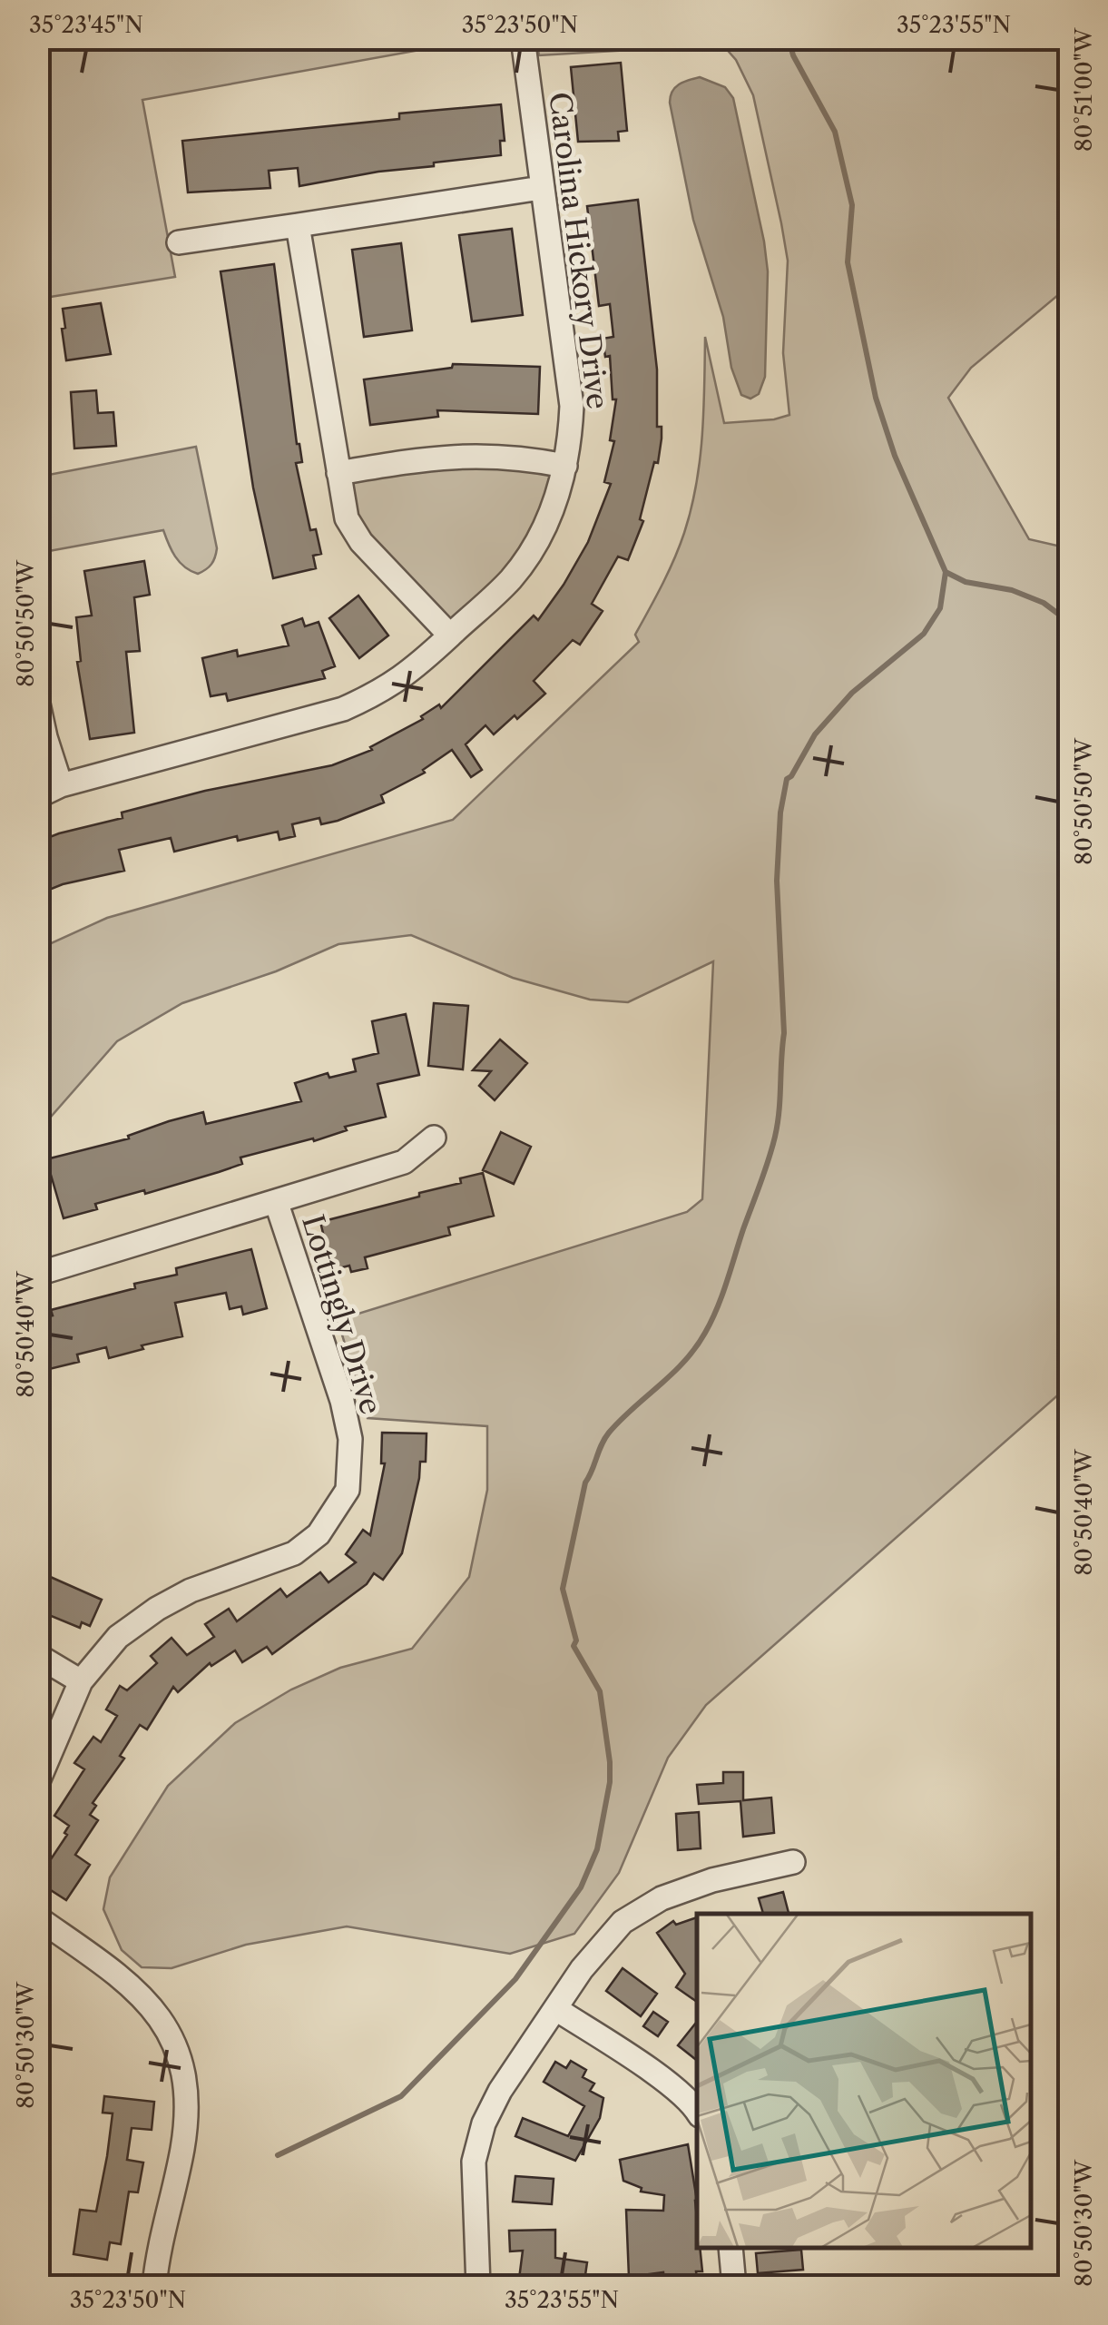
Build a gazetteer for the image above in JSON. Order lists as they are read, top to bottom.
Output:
{
  "streets": {
    "street": ["Carolina Hickory Drive", "Lottingly Drive"]
  },
  "coordinates": [
    "35°23'45\"N",
    "35°23'50\"N",
    "35°23'55\"N",
    "80°51'00\"W",
    "80°50'50\"W",
    "80°50'40\"W",
    "80°50'30\"W"
  ]
}
